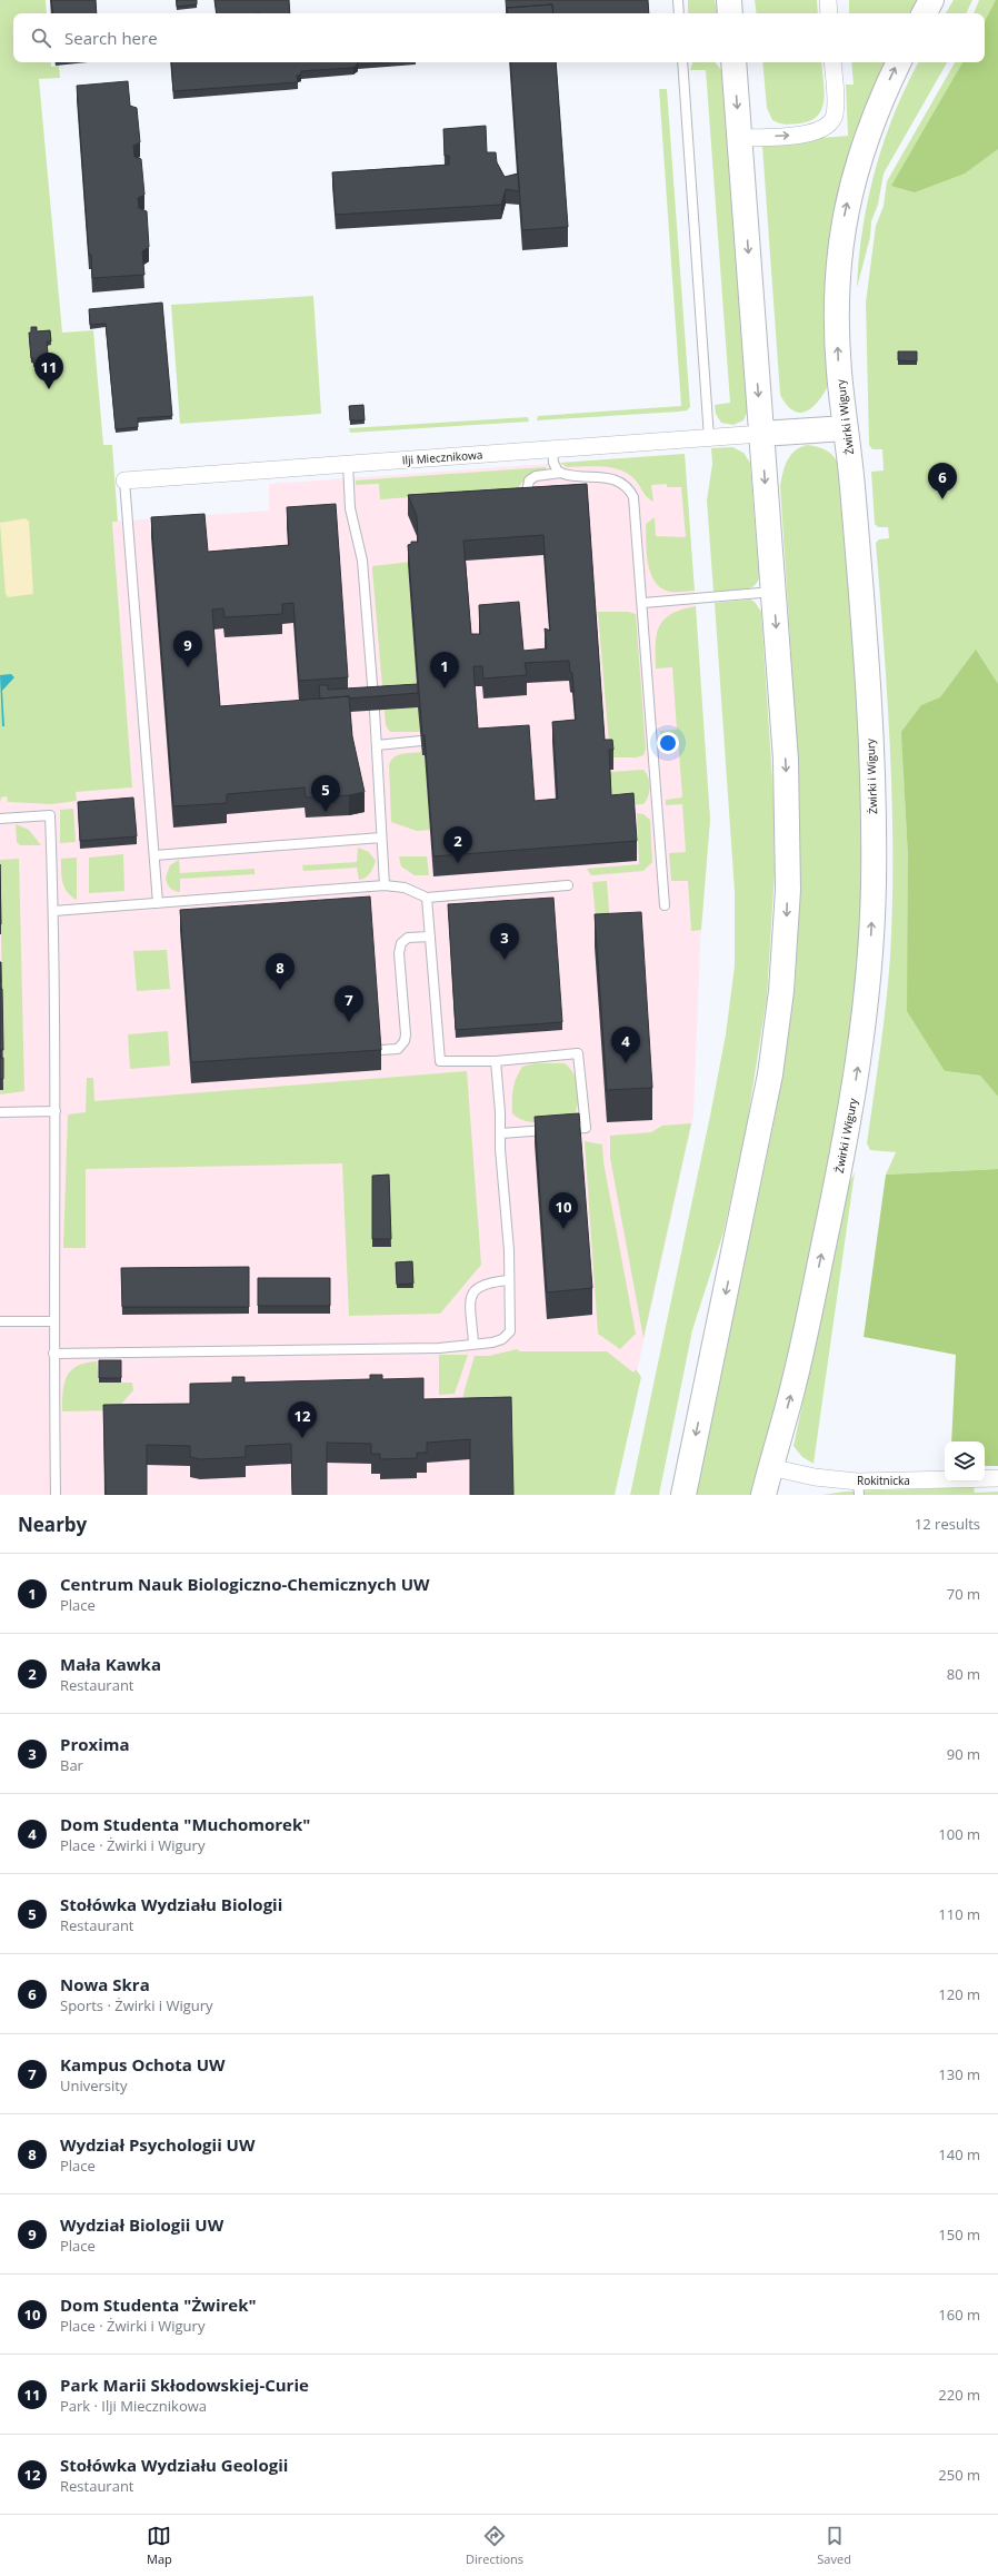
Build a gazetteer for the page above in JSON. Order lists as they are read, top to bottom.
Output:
{
  "streets": {
    "main road": ["Żwirki i Wigury"],
    "street": ["Ilji Miecznikowa", "Rokitnicka"]
  },
  "crossings": [
    ["Żwirki i Wigury", "Rokitnicka"]
  ],
  "page": {
    "search": "Search here",
    "pins": [
      "11",
      "6",
      "9",
      "1",
      "5",
      "2",
      "3",
      "8",
      "7",
      "4",
      "10",
      "12"
    ],
    "heading": ["Nearby", "12 results"],
    "list": [
      {
        "mark": "1",
        "name": "Centrum Nauk Biologiczno-Chemicznych UW",
        "note": "Place",
        "value": "70 m"
      },
      {
        "mark": "2",
        "name": "Mała Kawka",
        "note": "Restaurant",
        "value": "80 m"
      },
      {
        "mark": "3",
        "name": "Proxima",
        "note": "Bar",
        "value": "90 m"
      },
      {
        "mark": "4",
        "name": "Dom Studenta \"Muchomorek\"",
        "note": "Place · Żwirki i Wigury",
        "value": "100 m"
      },
      {
        "mark": "5",
        "name": "Stołówka Wydziału Biologii",
        "note": "Restaurant",
        "value": "110 m"
      },
      {
        "mark": "6",
        "name": "Nowa Skra",
        "note": "Sports · Żwirki i Wigury",
        "value": "120 m"
      },
      {
        "mark": "7",
        "name": "Kampus Ochota UW",
        "note": "University",
        "value": "130 m"
      },
      {
        "mark": "8",
        "name": "Wydział Psychologii UW",
        "note": "Place",
        "value": "140 m"
      },
      {
        "mark": "9",
        "name": "Wydział Biologii UW",
        "note": "Place",
        "value": "150 m"
      },
      {
        "mark": "10",
        "name": "Dom Studenta \"Żwirek\"",
        "note": "Place · Żwirki i Wigury",
        "value": "160 m"
      },
      {
        "mark": "11",
        "name": "Park Marii Skłodowskiej-Curie",
        "note": "Park · Ilji Miecznikowa",
        "value": "220 m"
      },
      {
        "mark": "12",
        "name": "Stołówka Wydziału Geologii",
        "note": "Restaurant",
        "value": "250 m"
      }
    ],
    "nav": ["Map", "Directions", "Saved"]
  }
}
